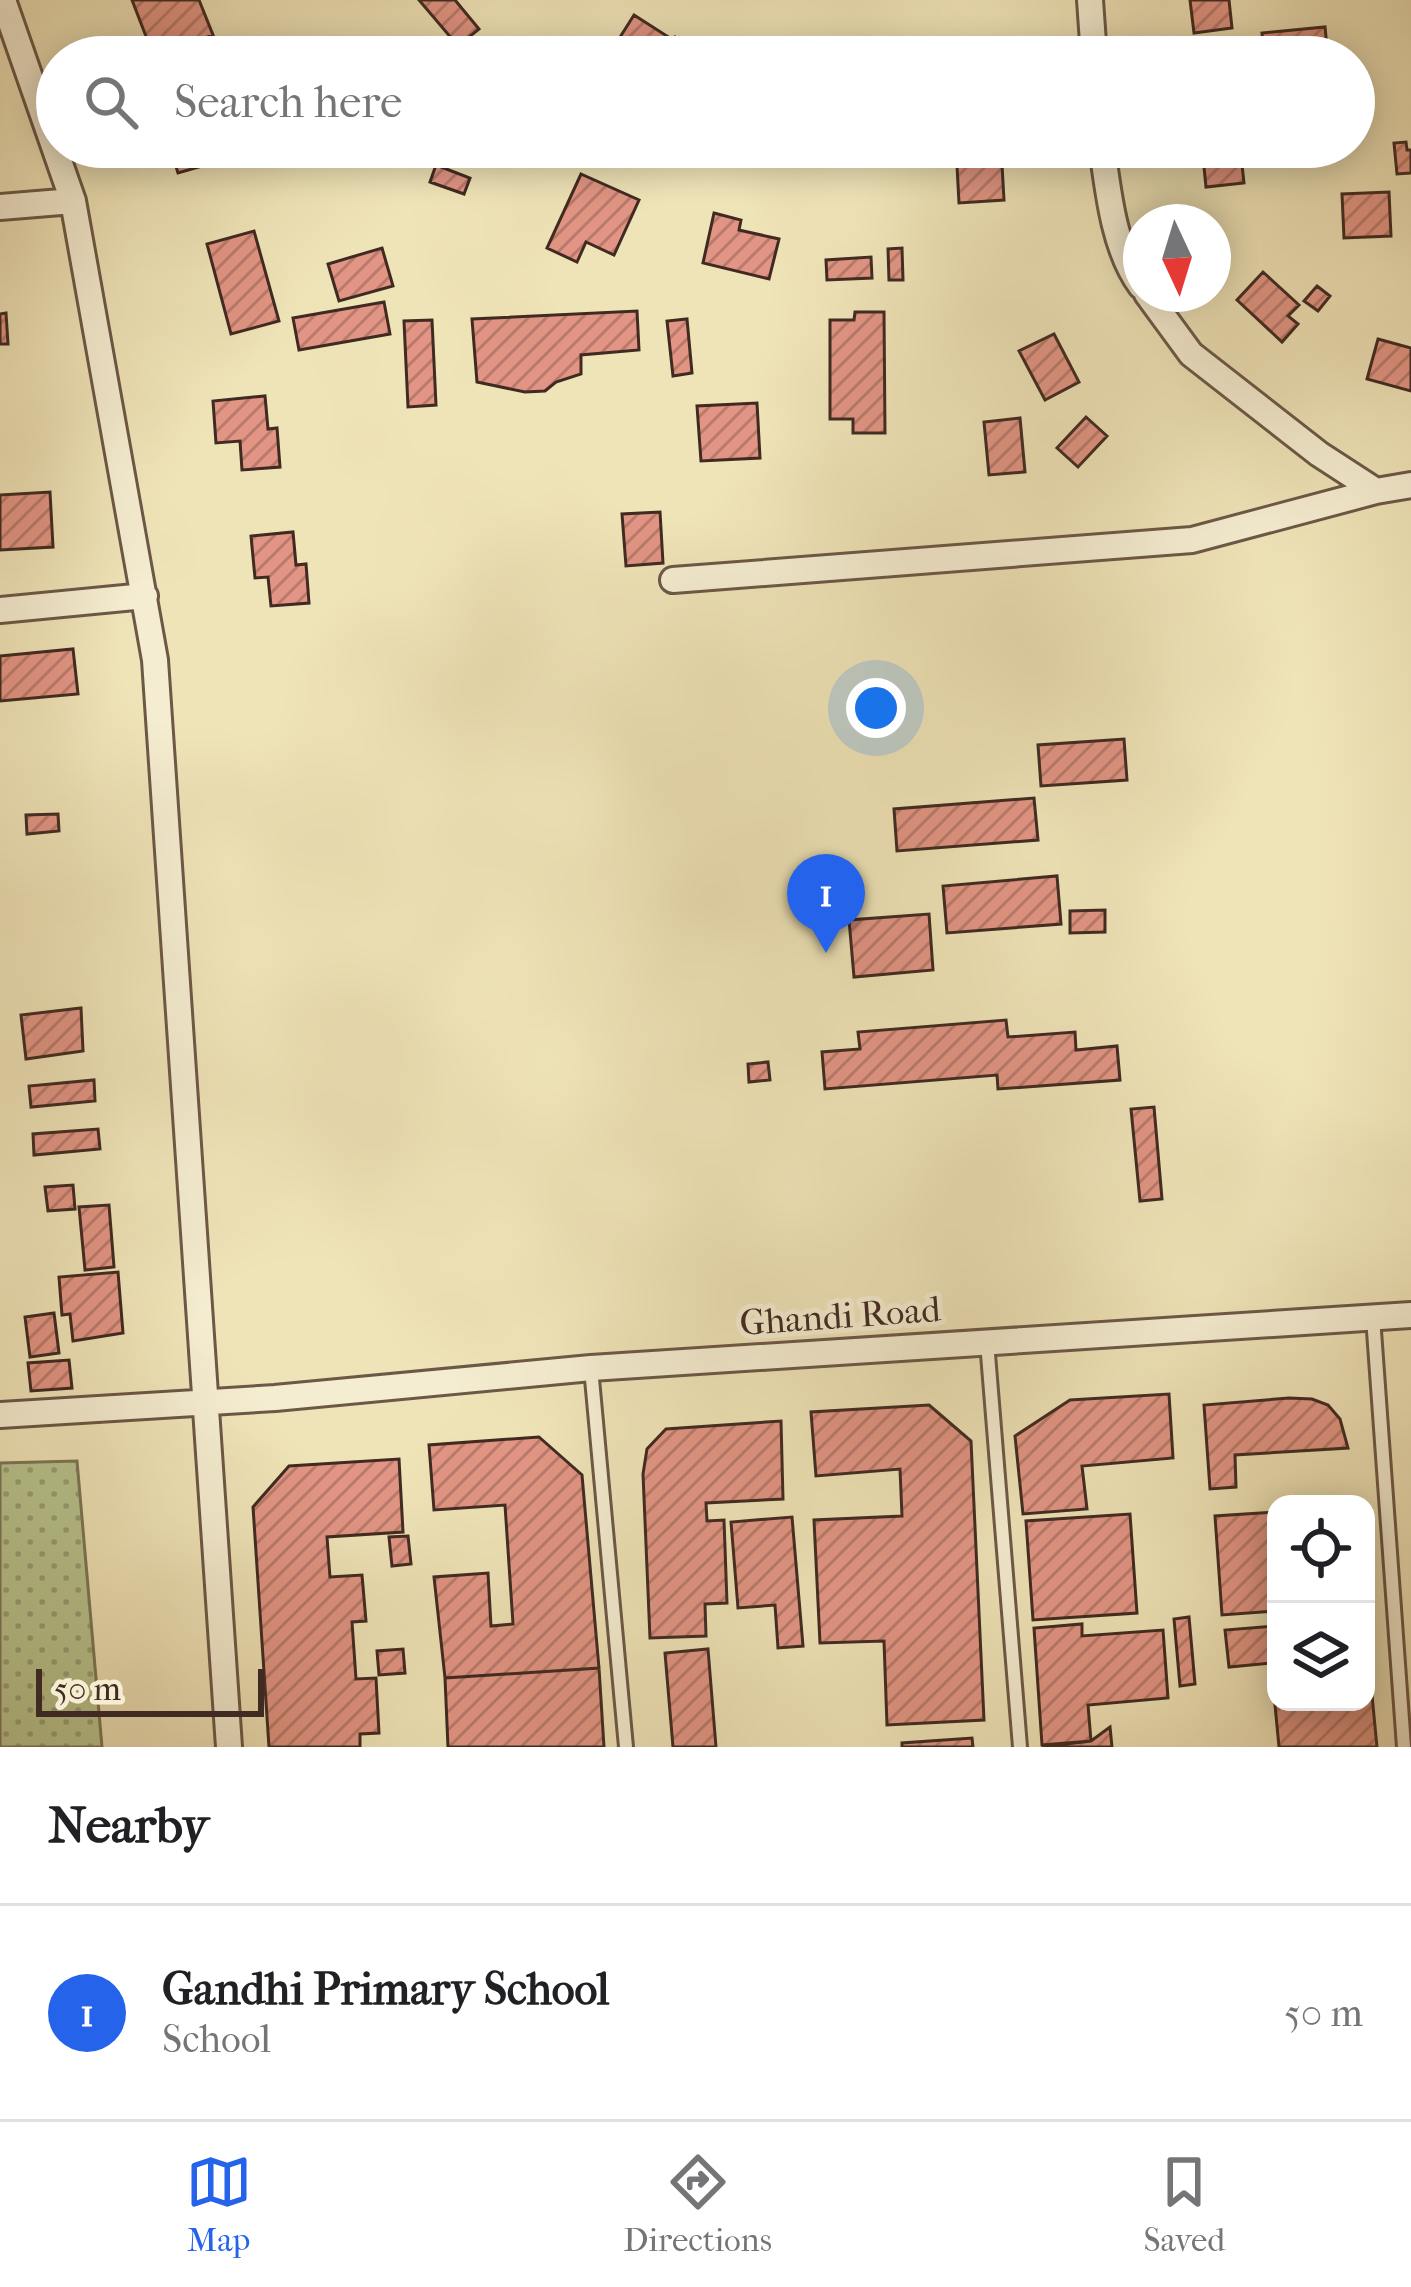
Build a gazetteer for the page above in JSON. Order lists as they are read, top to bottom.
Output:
{
  "streets": {
    "street": ["Ghandi Road"]
  },
  "scale_bar": "50 m",
  "north": "bottom",
  "page": {
    "search": "Search here",
    "pins": "1",
    "scale": "50 m",
    "heading": "Nearby",
    "list": [
      {
        "mark": "1",
        "name": "Gandhi Primary School",
        "note": "School",
        "value": "50 m"
      }
    ],
    "nav": ["Map", "Directions", "Saved"]
  }
}
